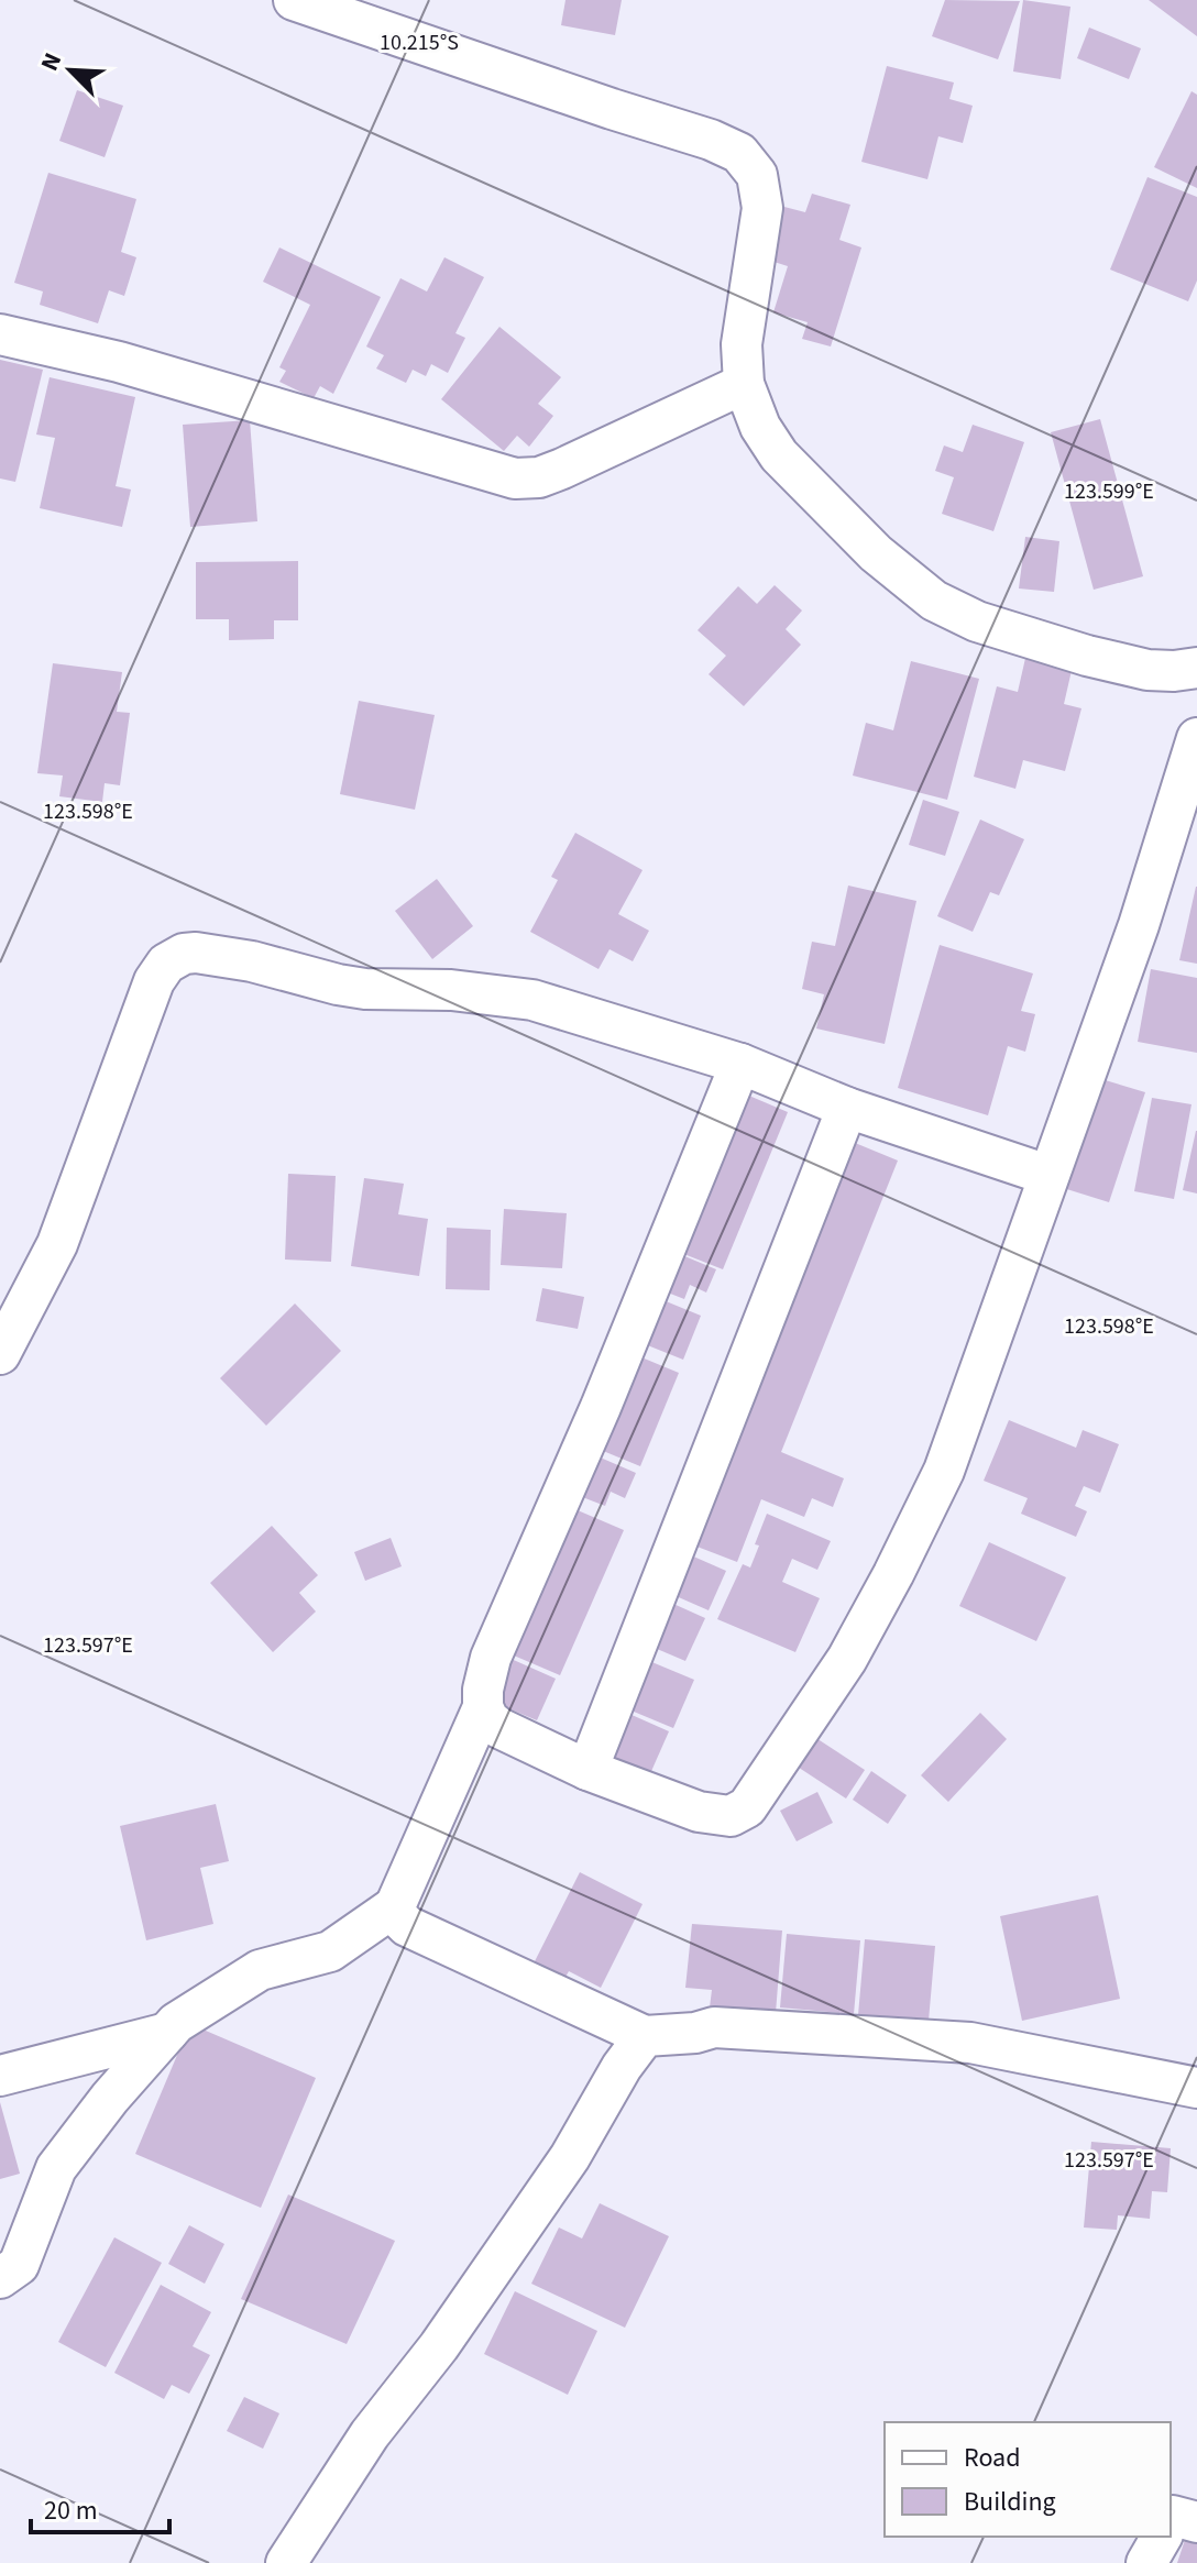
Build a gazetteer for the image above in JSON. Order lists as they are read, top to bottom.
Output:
{
  "legend": ["Road", "Building"],
  "scale_bar": "20 m",
  "north": "top left",
  "coordinates": [
    "10.215°S",
    "123.599°E",
    "123.598°E",
    "123.597°E"
  ]
}
